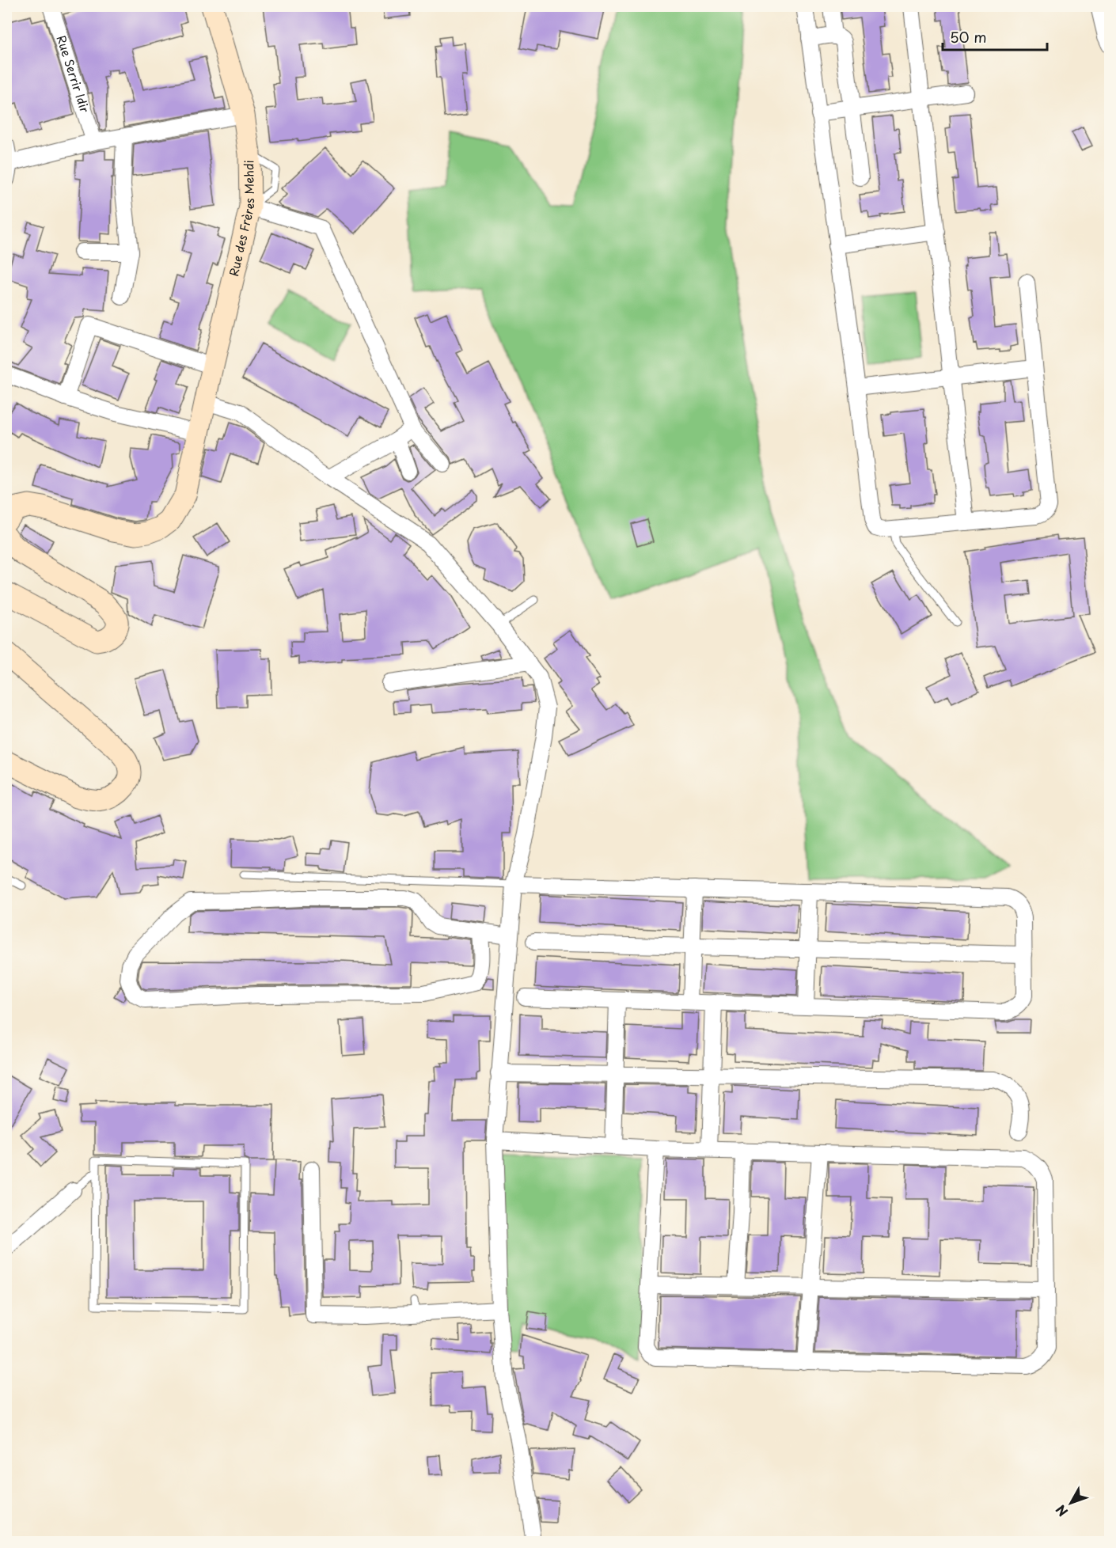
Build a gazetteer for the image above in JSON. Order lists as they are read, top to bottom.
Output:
{
  "streets": {
    "main road": ["Rue des Frères Mehdi"],
    "street": ["Rue Serrir Idir"]
  },
  "scale_bar": "50 m",
  "north": "bottom left"
}
